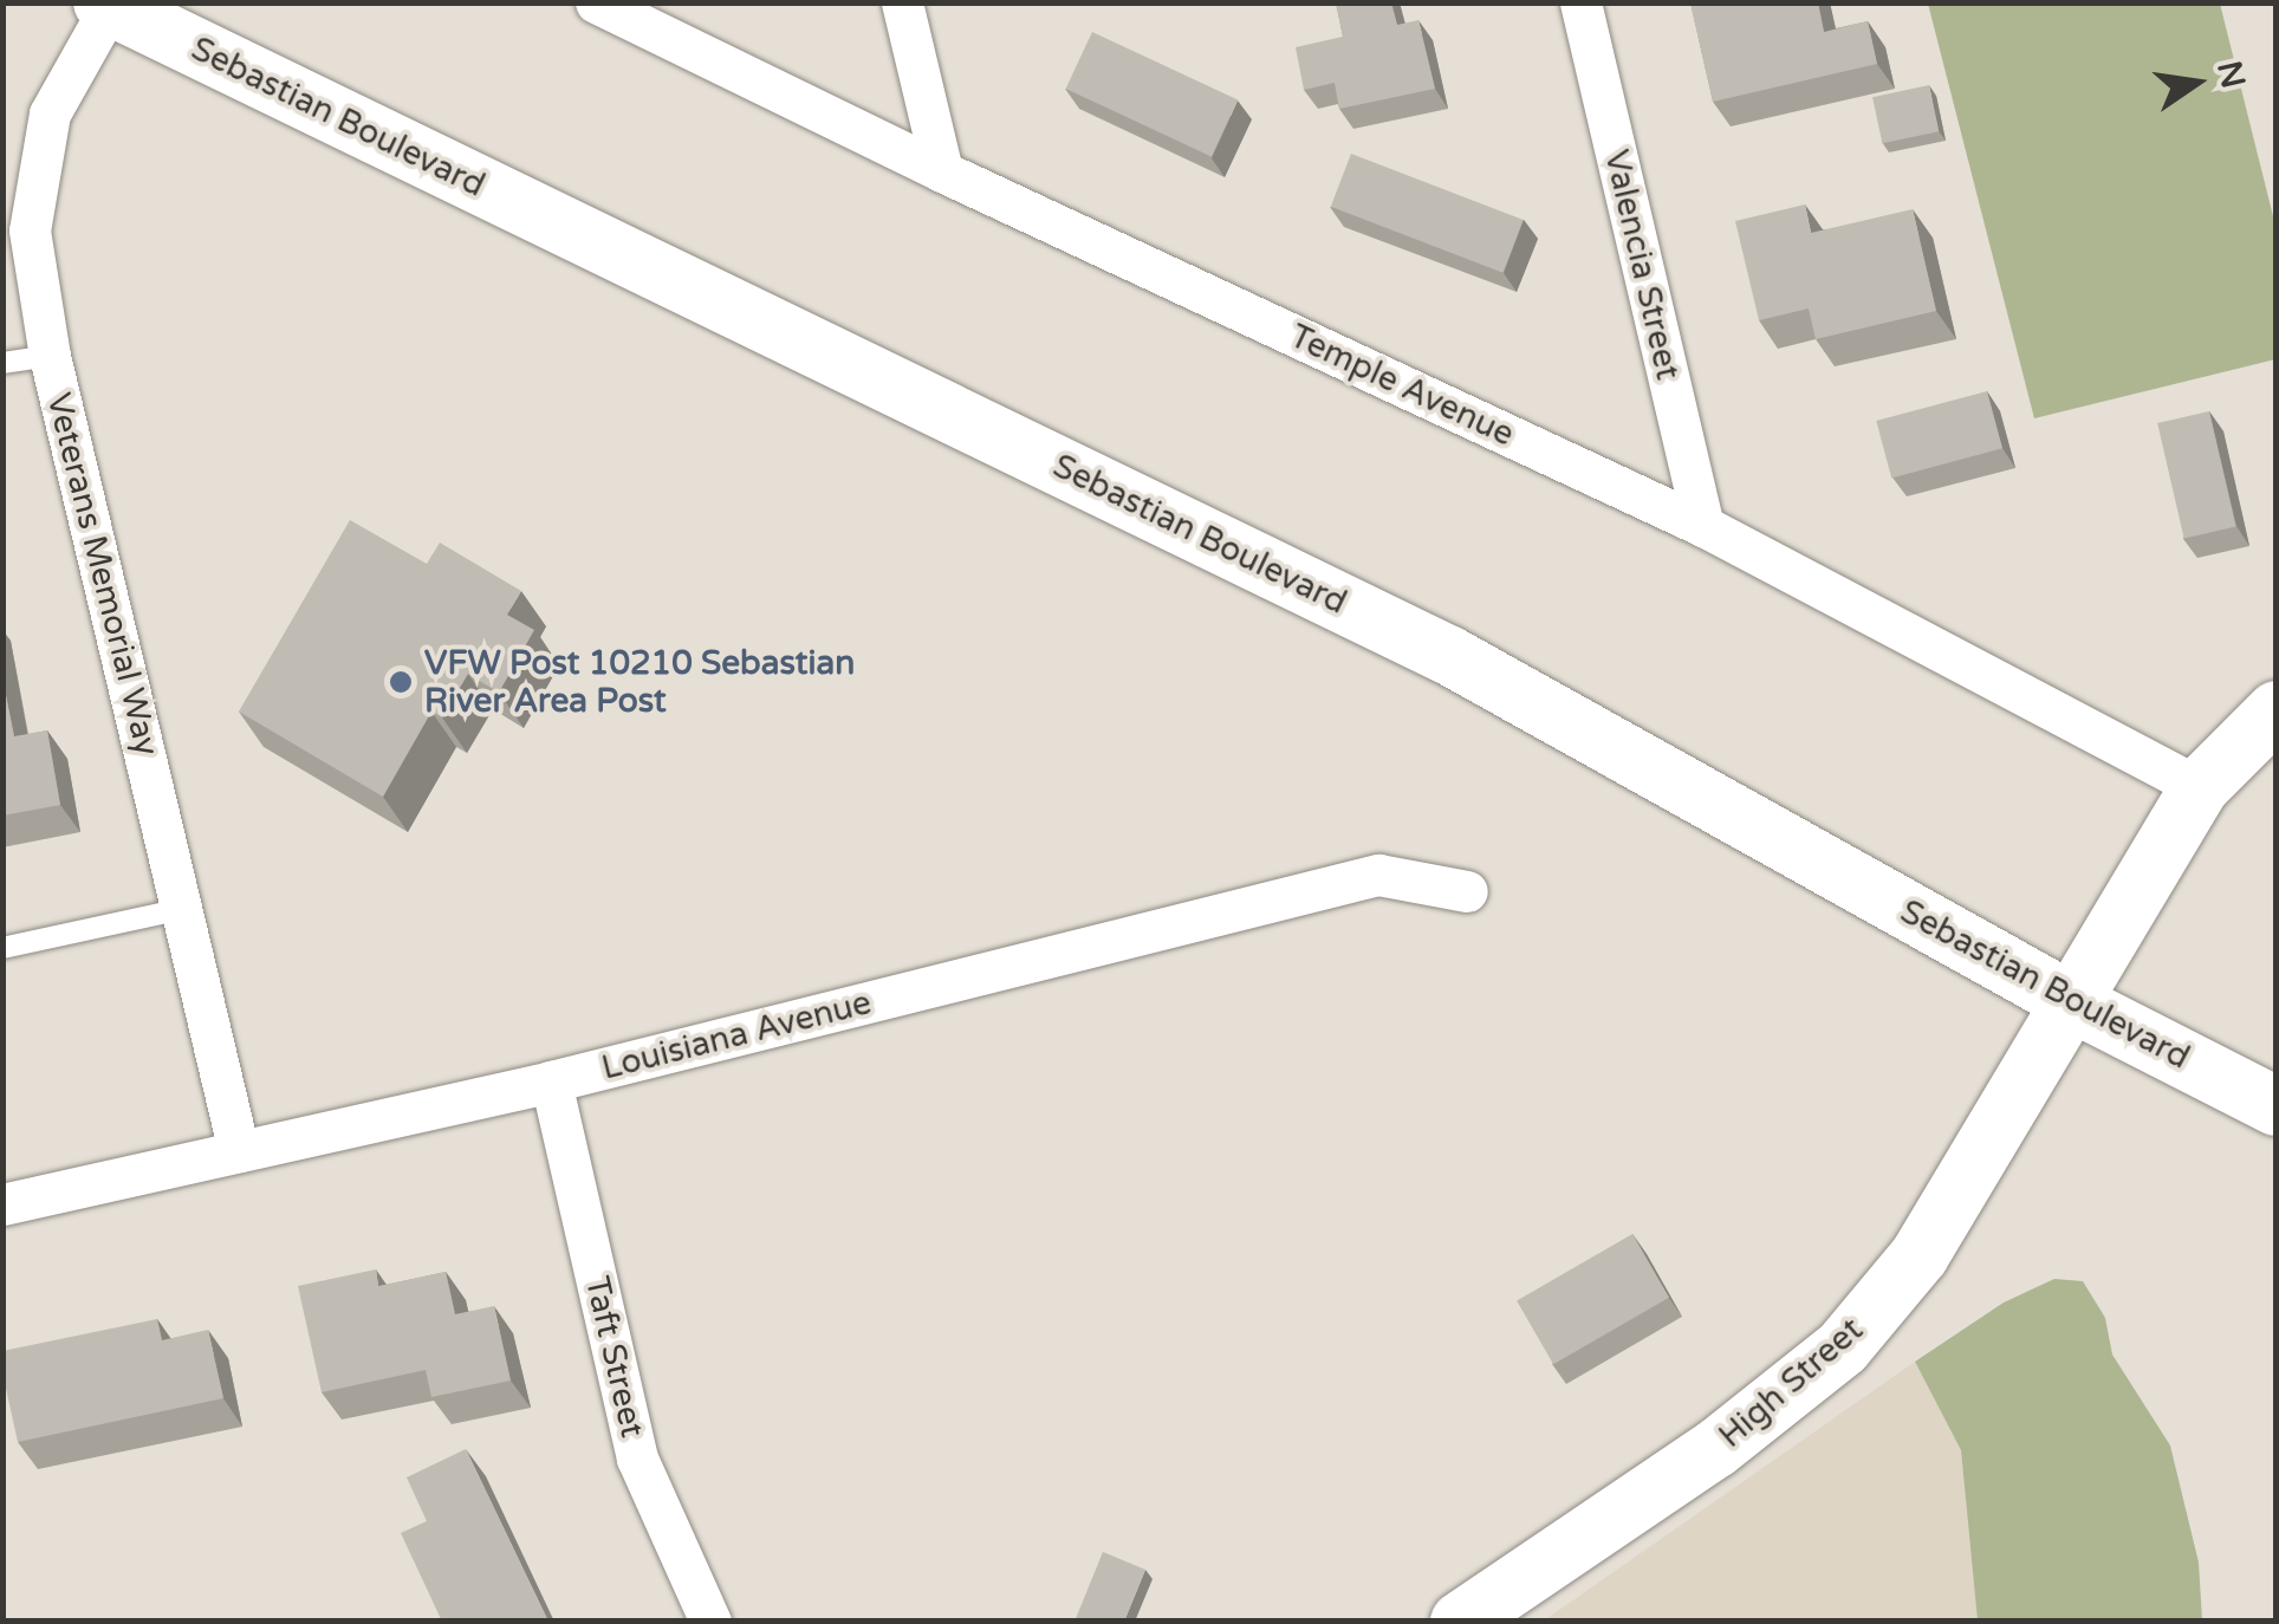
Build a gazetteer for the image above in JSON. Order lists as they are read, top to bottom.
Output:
{
  "streets": {
    "main road": ["Sebastian Boulevard", "High Street"],
    "street": [
      "Valencia Street",
      "Temple Avenue",
      "Veterans Memorial Way",
      "Louisiana Avenue",
      "Taft Street"
    ]
  },
  "crossings": [
    ["Sebastian Boulevard", "Veterans Memorial Way"],
    ["Sebastian Boulevard", "High Street"],
    ["Valencia Street", "Temple Avenue"],
    ["Veterans Memorial Way", "Louisiana Avenue"],
    ["Louisiana Avenue", "Taft Street"]
  ],
  "places": ["VFW Post 10210 Sebastian River Area Post"],
  "north": "right"
}
